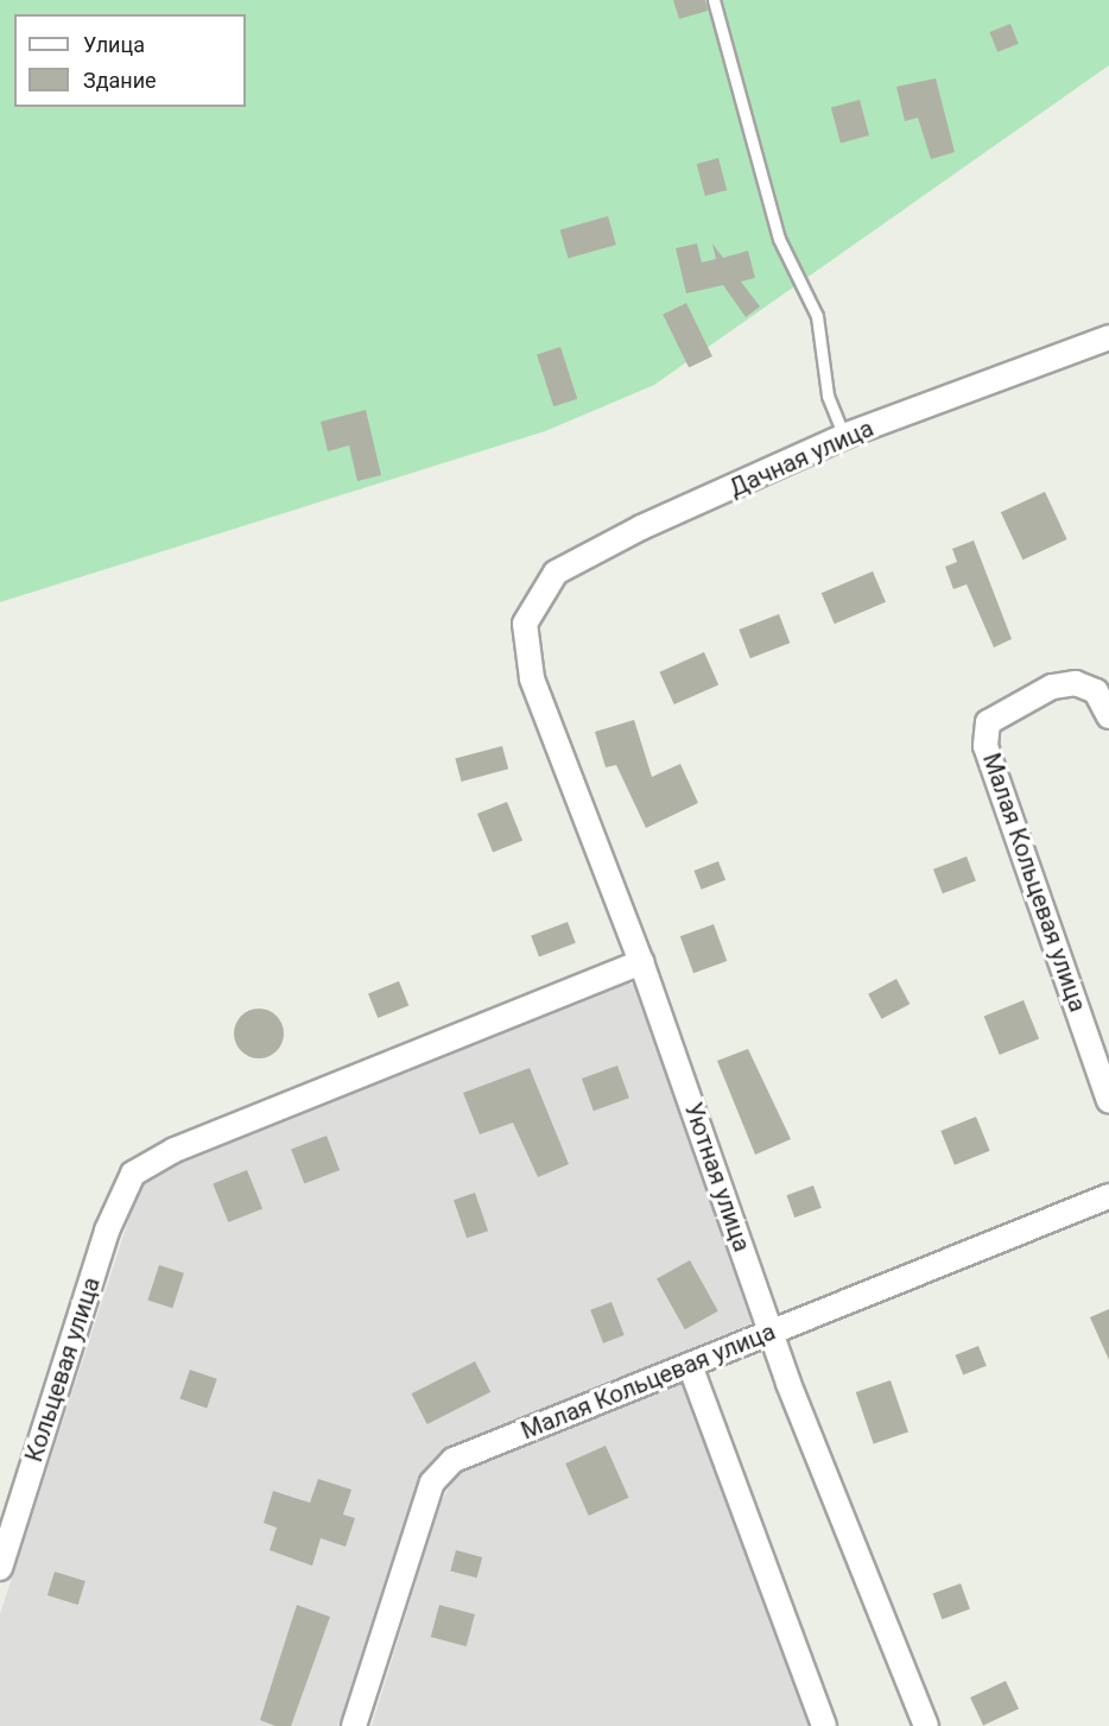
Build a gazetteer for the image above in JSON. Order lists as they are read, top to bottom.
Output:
{
  "streets": {
    "street": [
      "Дачная улица",
      "Малая Кольцевая улица",
      "Уютная улица",
      "Кольцевая улица"
    ]
  },
  "crossings": [
    ["Дачная улица", "Уютная улица"],
    ["Малая Кольцевая улица", "Уютная улица"],
    ["Уютная улица", "Кольцевая улица"]
  ],
  "legend": ["Улица", "Здание"]
}
